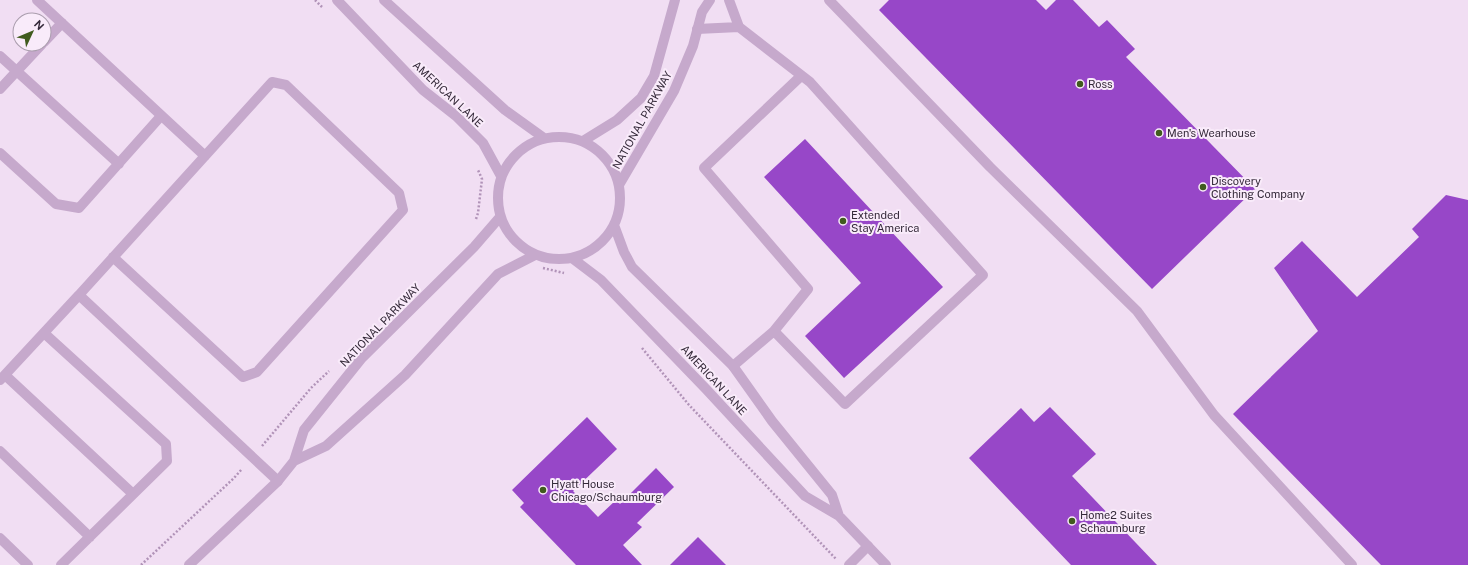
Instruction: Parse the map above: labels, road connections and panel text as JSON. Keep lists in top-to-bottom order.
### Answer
{
  "streets": {
    "street": ["AMERICAN LANE", "NATIONAL PARKWAY"]
  },
  "crossings": [
    ["AMERICAN LANE", "NATIONAL PARKWAY"]
  ],
  "places": [
    "Ross",
    "Men's Wearhouse",
    "Discovery Clothing Company",
    "Extended Stay America",
    "Hyatt House Chicago/Schaumburg",
    "Home2 Suites Schaumburg"
  ],
  "north": "top right"
}
